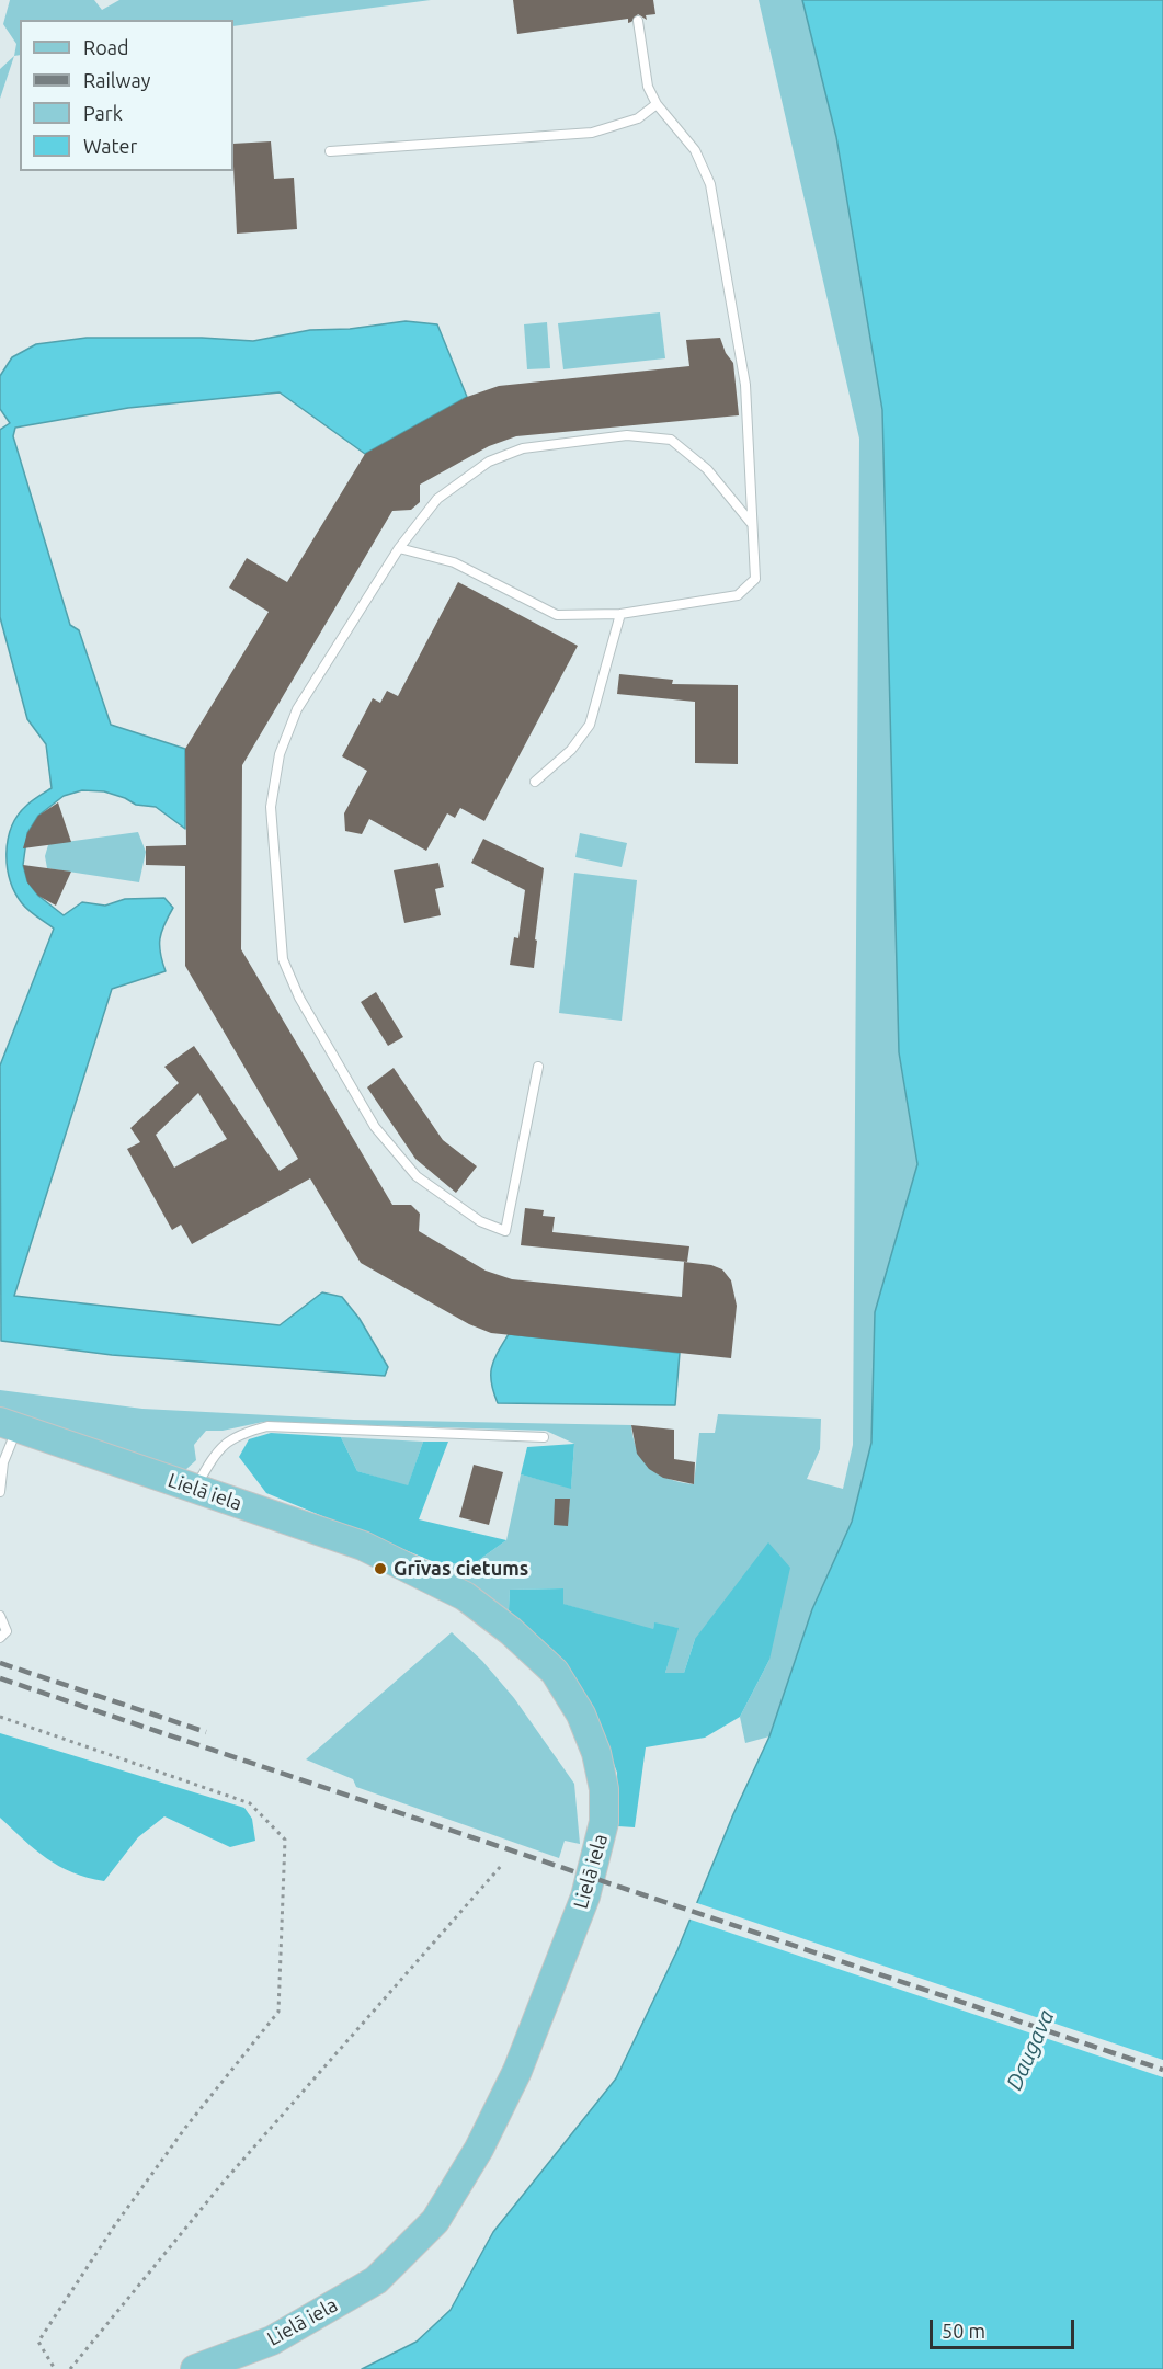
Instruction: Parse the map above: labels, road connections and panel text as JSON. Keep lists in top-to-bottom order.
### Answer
{
  "streets": {
    "main road": ["Lielā iela"]
  },
  "water": ["Daugava"],
  "places": ["Grīvas cietums"],
  "legend": [
    "Road",
    "Railway",
    "Park",
    "Water"
  ],
  "scale_bar": "50 m"
}
